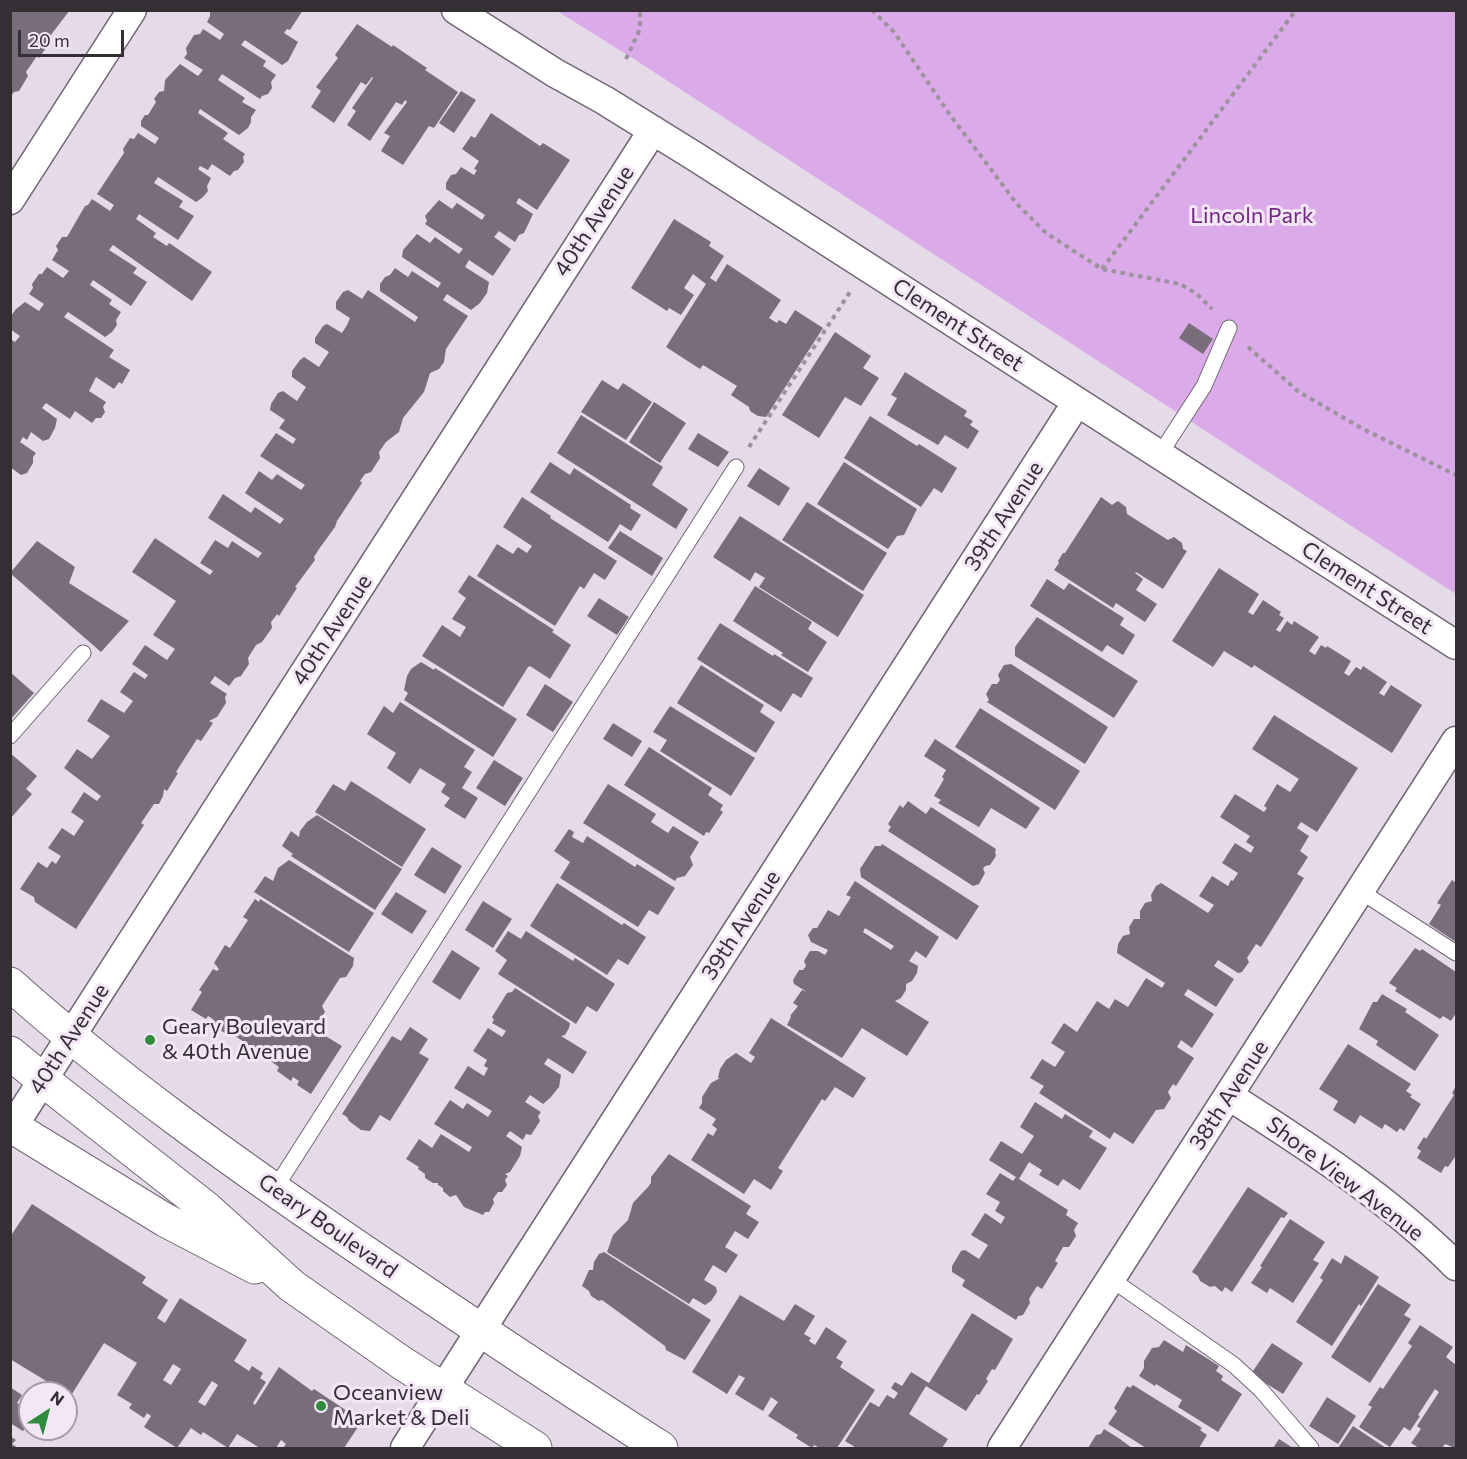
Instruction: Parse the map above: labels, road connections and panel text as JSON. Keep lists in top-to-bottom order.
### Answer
{
  "streets": {
    "main road": ["Geary Boulevard"],
    "street": [
      "40th Avenue",
      "Clement Street",
      "39th Avenue",
      "38th Avenue",
      "Shore View Avenue"
    ]
  },
  "crossings": [
    ["40th Avenue", "Clement Street"],
    ["40th Avenue", "Geary Boulevard"],
    ["Clement Street", "39th Avenue"],
    ["39th Avenue", "Geary Boulevard"],
    ["38th Avenue", "Shore View Avenue"]
  ],
  "parks": ["Lincoln Park"],
  "places": ["Geary Boulevard & 40th Avenue", "Oceanview Market & Deli"],
  "scale_bar": "20 m",
  "north": "top right"
}
